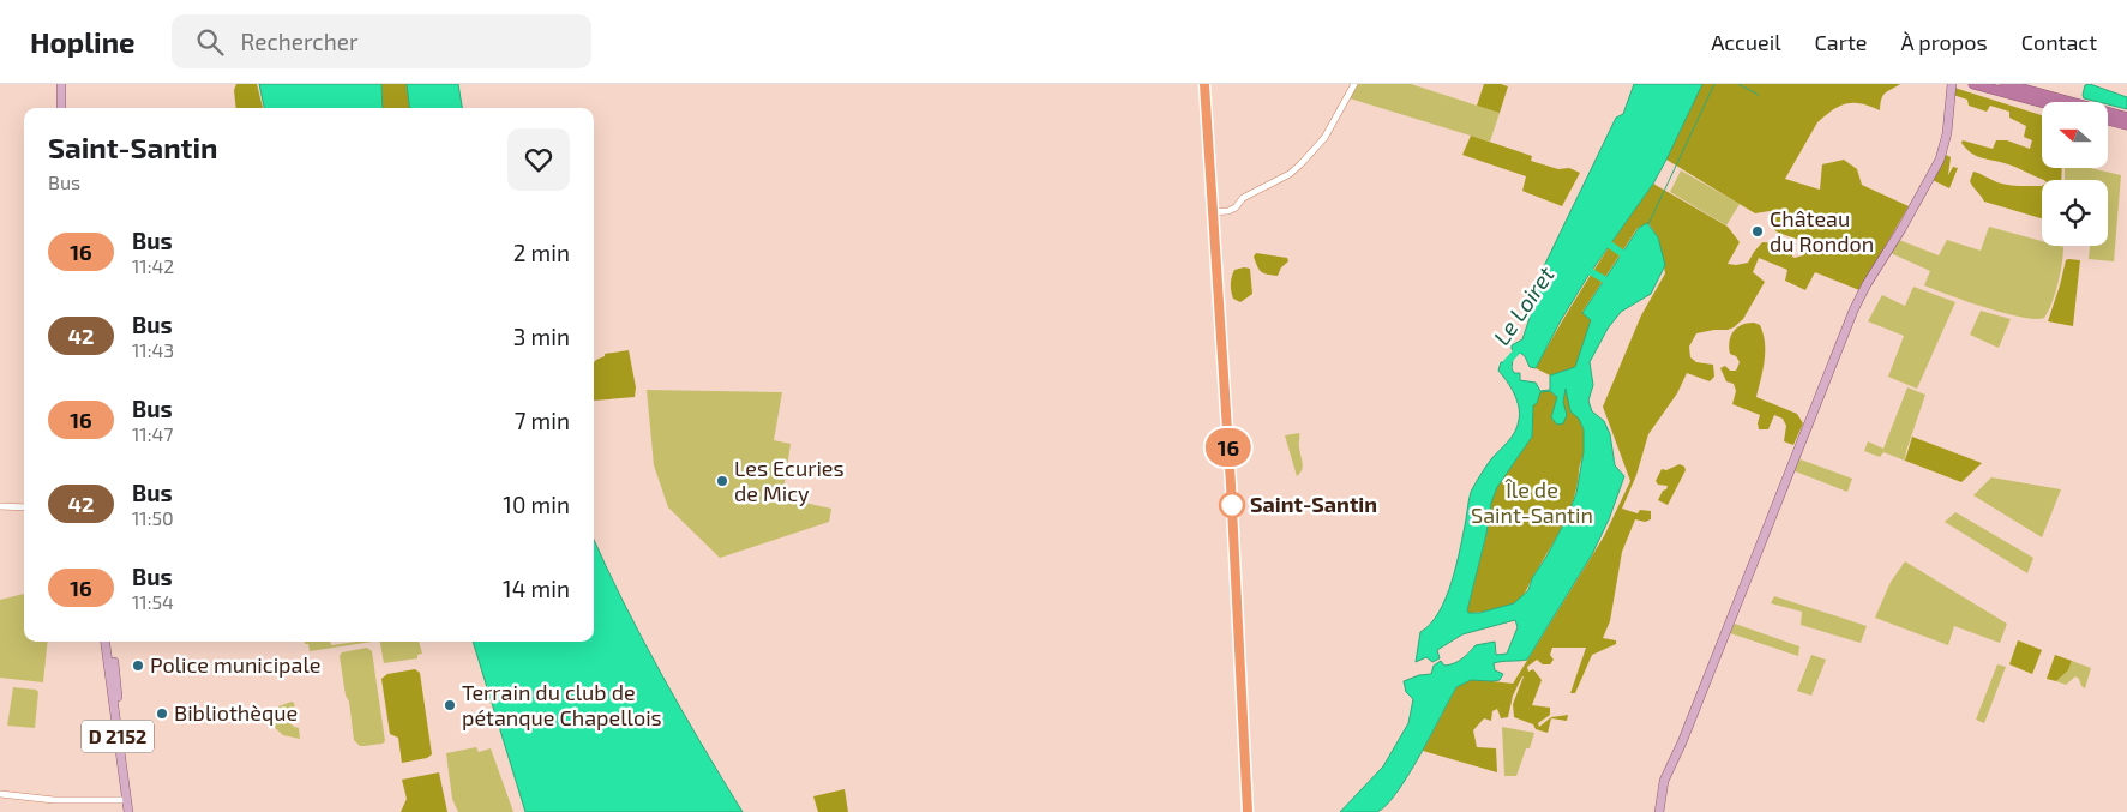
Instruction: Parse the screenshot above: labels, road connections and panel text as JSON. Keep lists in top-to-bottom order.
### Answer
{
  "streets": {
    "main road": ["D 2152"]
  },
  "water": ["Le Loiret"],
  "parks": ["Île de Saint-Santin"],
  "places": [
    "Château du Rondon",
    "Les Ecuries de Micy",
    "Saint-Santin",
    "Police municipale",
    "Terrain du club de pétanque Chapellois",
    "Bibliothèque"
  ],
  "lines": ["bus line 16"],
  "north": "left",
  "page": {
    "header": "Hopline",
    "search": "Rechercher",
    "nav": [
      "Accueil",
      "Carte",
      "À propos",
      "Contact"
    ],
    "on_map": "16",
    "heading": ["Saint-Santin", "Bus"],
    "list": [
      {
        "mark": "16",
        "name": "Bus",
        "note": "11:42",
        "value": "2 min"
      },
      {
        "mark": "42",
        "name": "Bus",
        "note": "11:43",
        "value": "3 min"
      },
      {
        "mark": "16",
        "name": "Bus",
        "note": "11:47",
        "value": "7 min"
      },
      {
        "mark": "42",
        "name": "Bus",
        "note": "11:50",
        "value": "10 min"
      },
      {
        "mark": "16",
        "name": "Bus",
        "note": "11:54",
        "value": "14 min"
      }
    ]
  }
}
